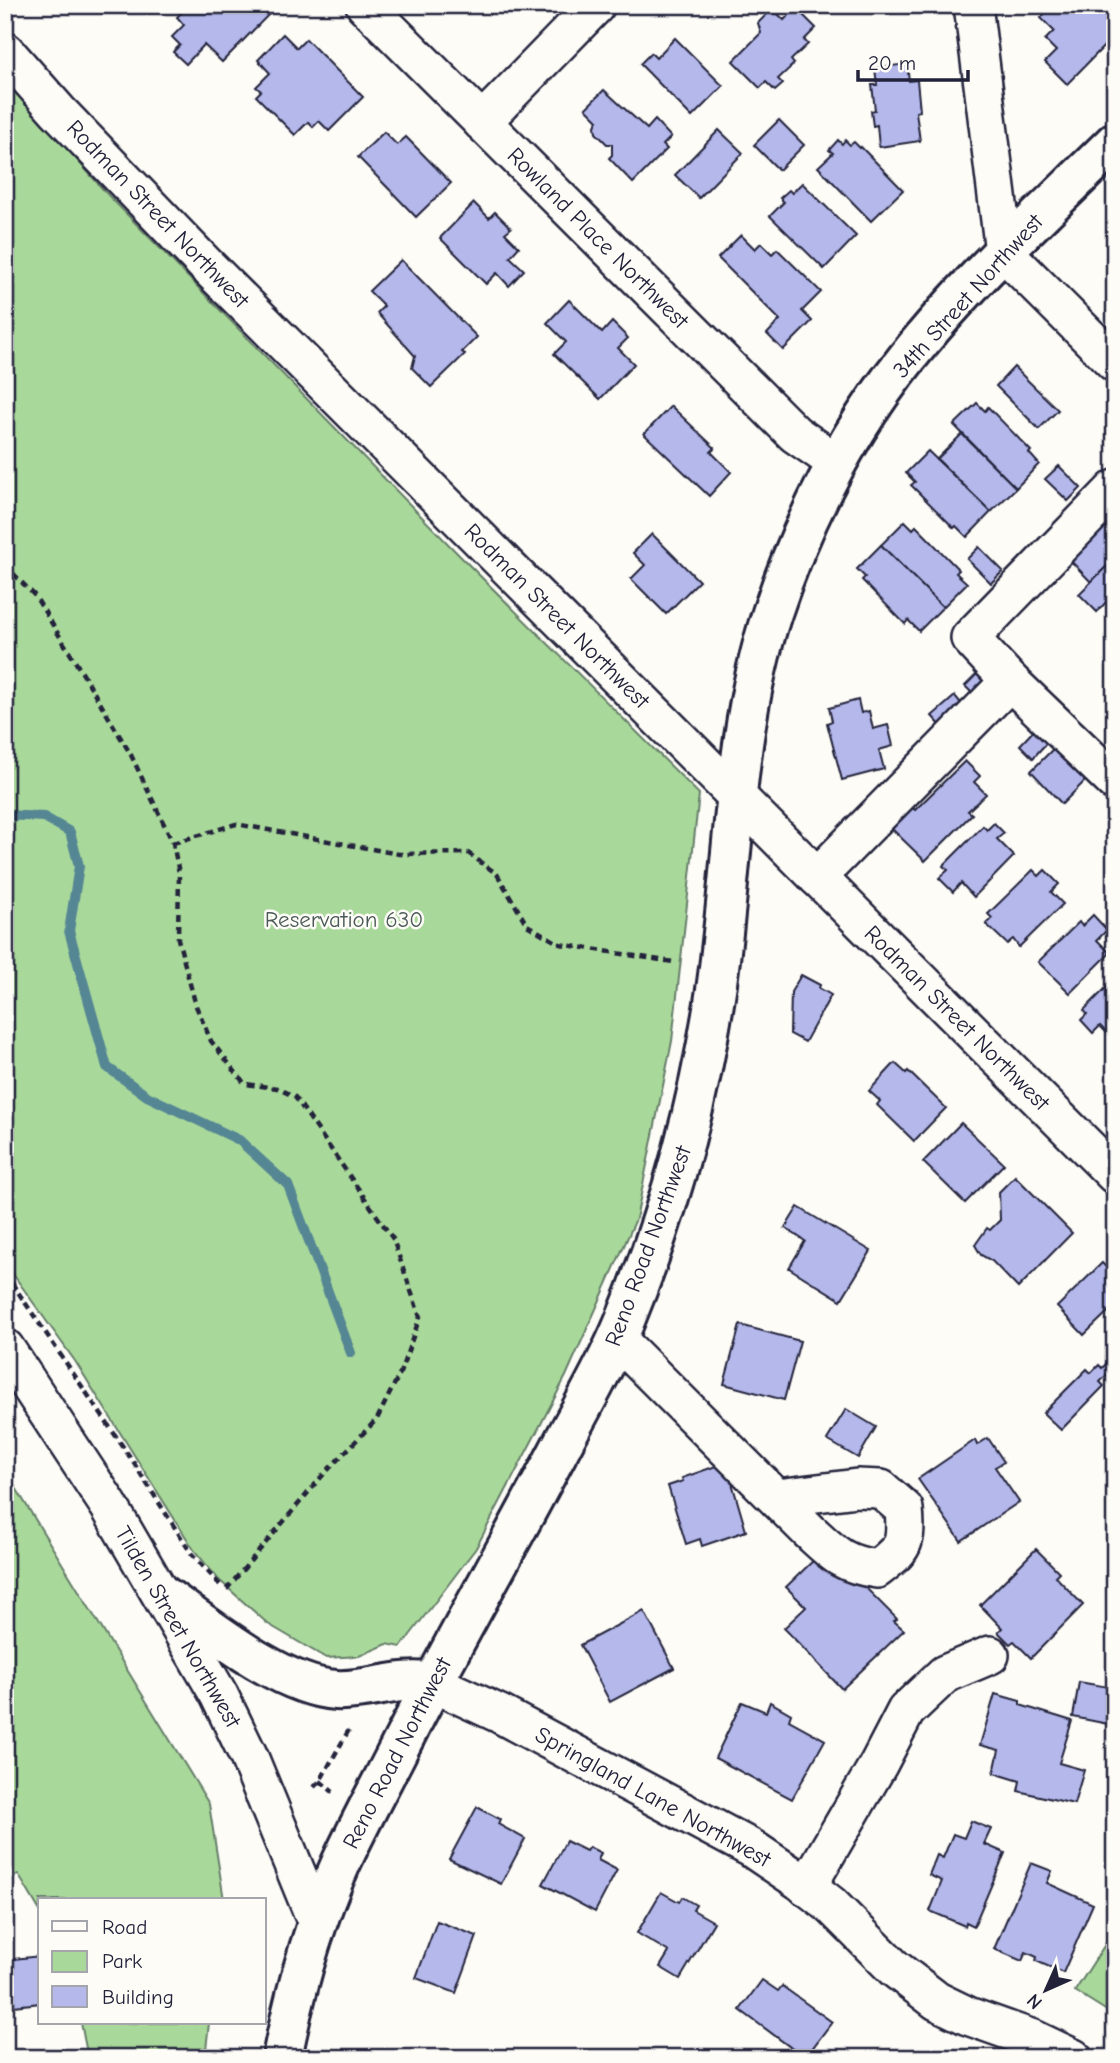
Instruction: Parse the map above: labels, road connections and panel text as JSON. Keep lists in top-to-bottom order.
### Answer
{
  "streets": {
    "main road": ["34th Street Northwest", "Reno Road Northwest"],
    "street": [
      "Rodman Street Northwest",
      "Rowland Place Northwest",
      "Tilden Street Northwest",
      "Springland Lane Northwest"
    ]
  },
  "crossings": [
    ["Rodman Street Northwest", "Reno Road Northwest"],
    ["Rowland Place Northwest", "34th Street Northwest"],
    ["Rowland Place Northwest", "Reno Road Northwest"],
    ["34th Street Northwest", "Reno Road Northwest"],
    ["Reno Road Northwest", "Tilden Street Northwest"],
    ["Reno Road Northwest", "Springland Lane Northwest"]
  ],
  "parks": ["Reservation 630"],
  "legend": ["Road", "Park", "Building"],
  "scale_bar": "20 m",
  "north": "bottom left"
}
